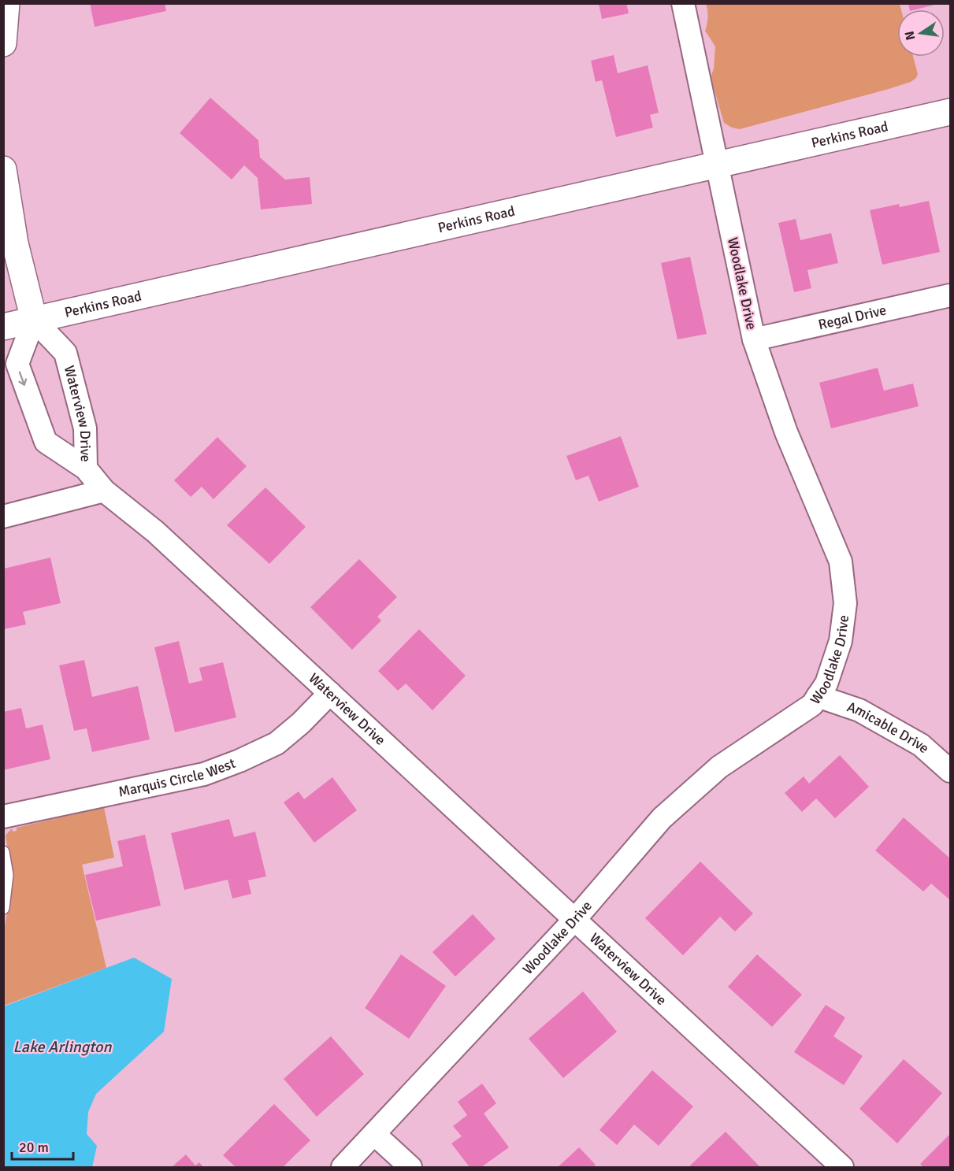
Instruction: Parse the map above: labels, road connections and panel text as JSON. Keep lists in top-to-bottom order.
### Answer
{
  "streets": {
    "main road": ["Perkins Road", "Waterview Drive"],
    "street": [
      "Woodlake Drive",
      "Regal Drive",
      "Amicable Drive",
      "Marquis Circle West"
    ]
  },
  "crossings": [
    ["Perkins Road", "Woodlake Drive"],
    ["Perkins Road", "Waterview Drive"],
    ["Woodlake Drive", "Regal Drive"],
    ["Woodlake Drive", "Waterview Drive"],
    ["Woodlake Drive", "Amicable Drive"],
    ["Waterview Drive", "Marquis Circle West"]
  ],
  "water": ["Lake Arlington"],
  "scale_bar": "20 m",
  "north": "left"
}
